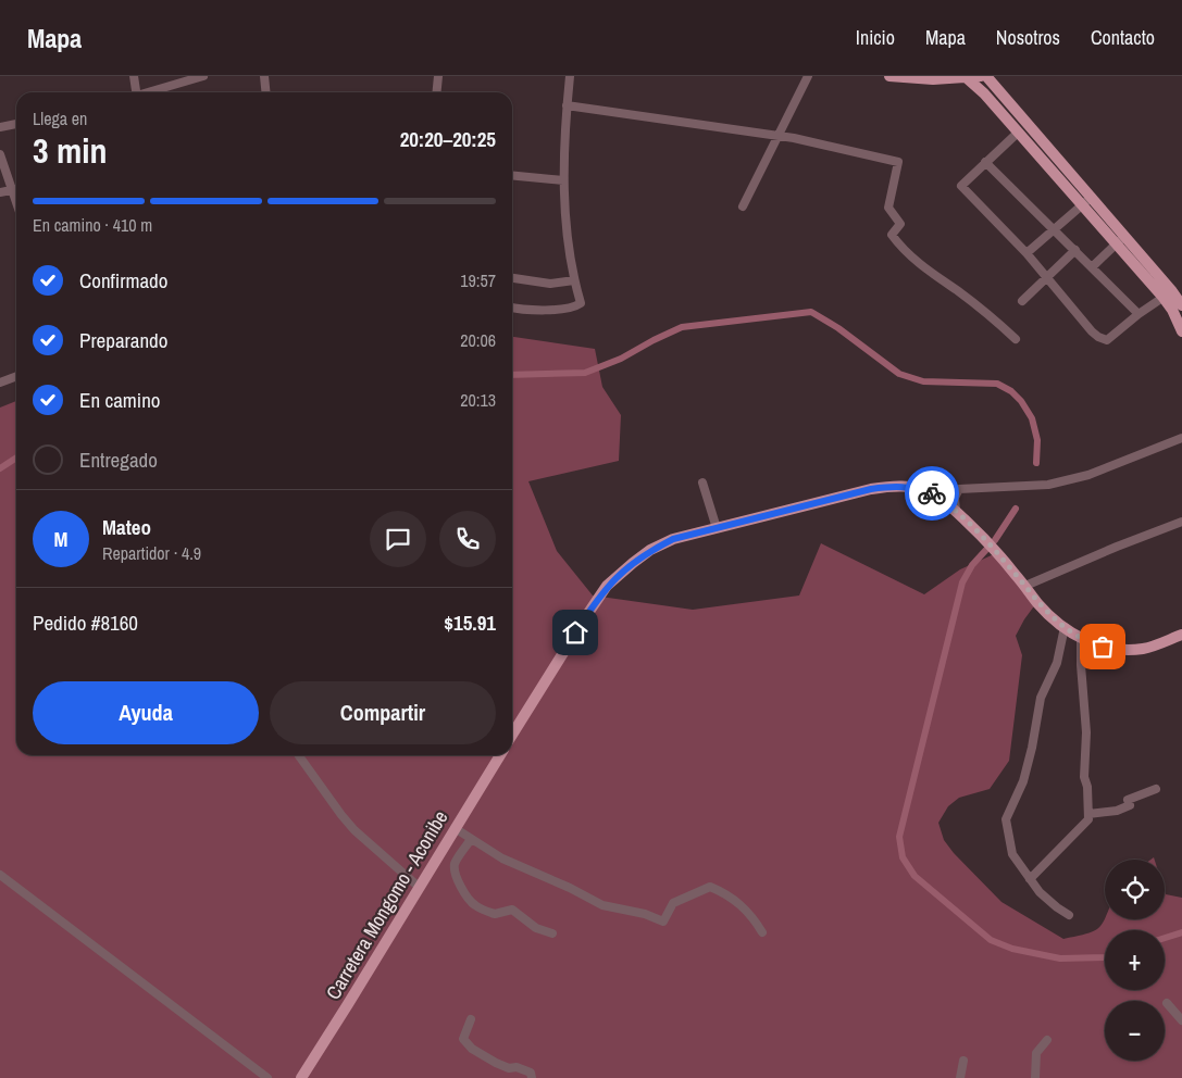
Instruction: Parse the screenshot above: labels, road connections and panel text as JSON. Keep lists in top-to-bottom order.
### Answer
{
  "streets": {
    "main road": ["Carretera Mongomo - Aconibe"]
  },
  "page": {
    "header": "Mapa",
    "nav": [
      "Inicio",
      "Mapa",
      "Nosotros",
      "Contacto"
    ],
    "heading": ["3 min", "Llega en", "20:20–20:25"],
    "panel": [
      "Mateo",
      "Repartidor · 4.9",
      "Pedido #8160",
      "$15.91"
    ],
    "bar": "En camino · 410 m",
    "list": [
      ["Confirmado", "19:57"],
      ["Preparando", "20:06"],
      ["En camino", "20:13"],
      "Entregado"
    ],
    "round": "M",
    "buttons": ["Ayuda", "Compartir"],
    "map_buttons": ["+", "−"]
  }
}
